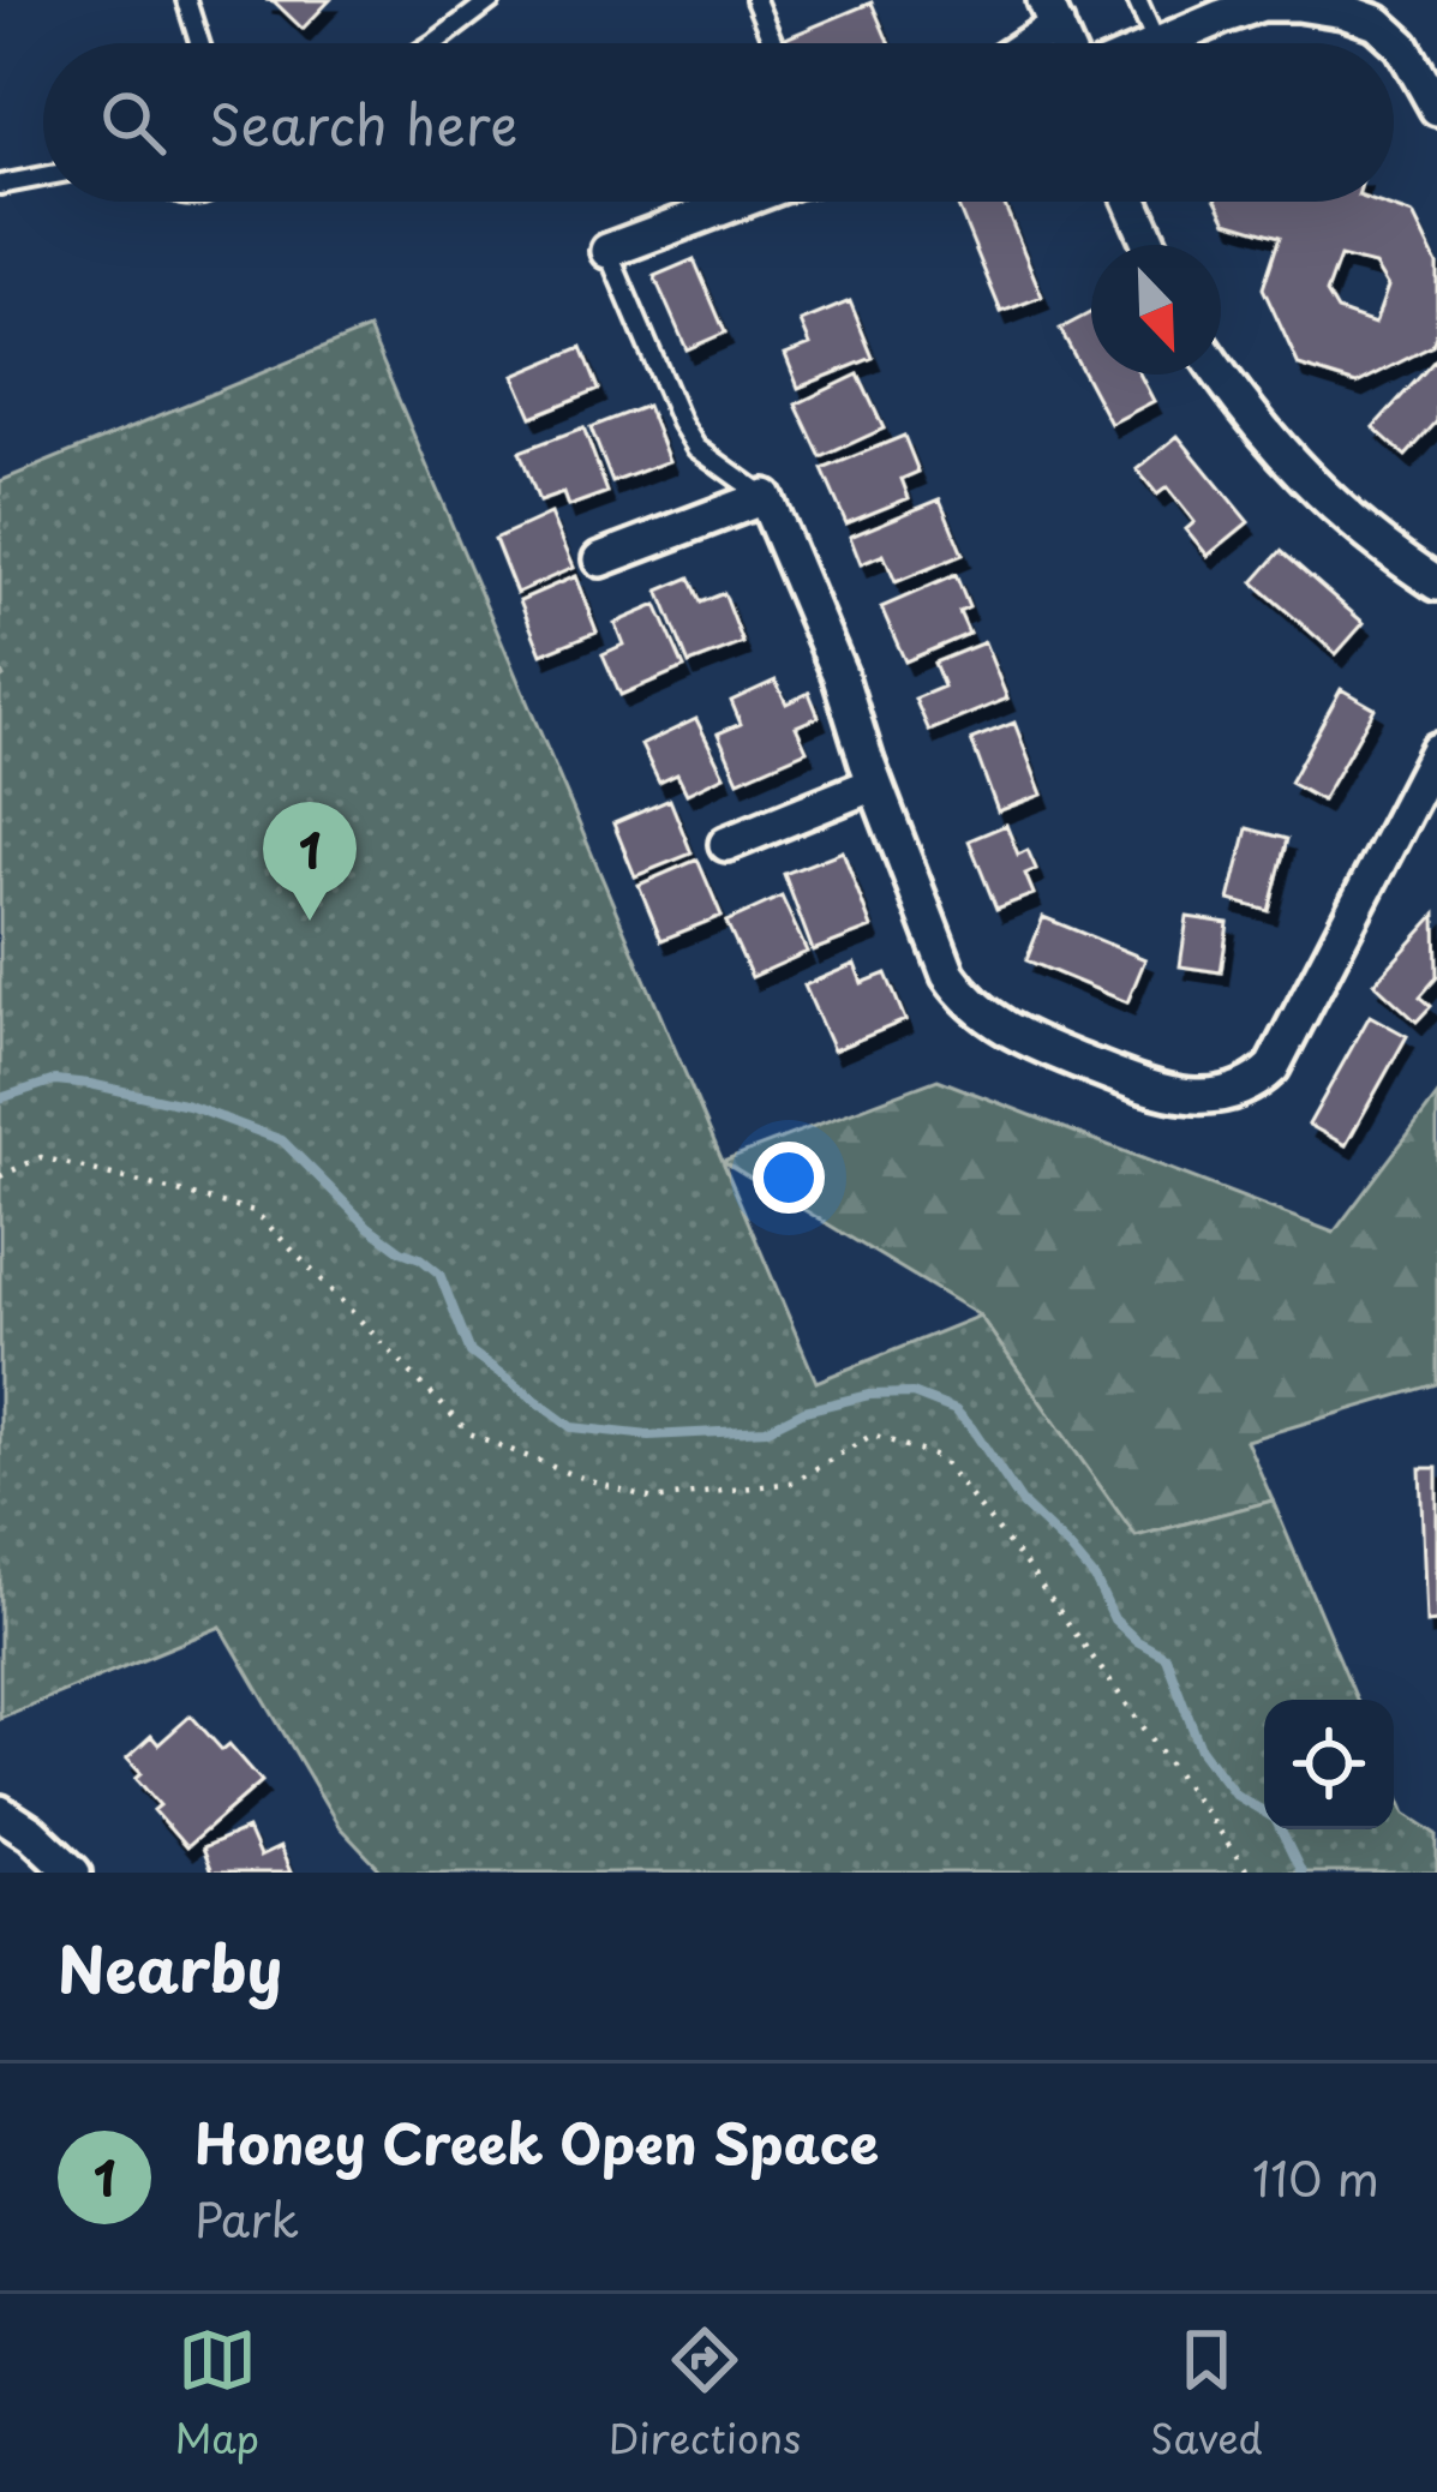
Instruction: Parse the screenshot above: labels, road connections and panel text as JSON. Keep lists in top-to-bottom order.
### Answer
{
  "north": "bottom right",
  "page": {
    "search": "Search here",
    "pins": "1",
    "heading": "Nearby",
    "list": [
      {
        "mark": "1",
        "name": "Honey Creek Open Space",
        "note": "Park",
        "value": "110 m"
      }
    ],
    "nav": ["Map", "Directions", "Saved"]
  }
}
